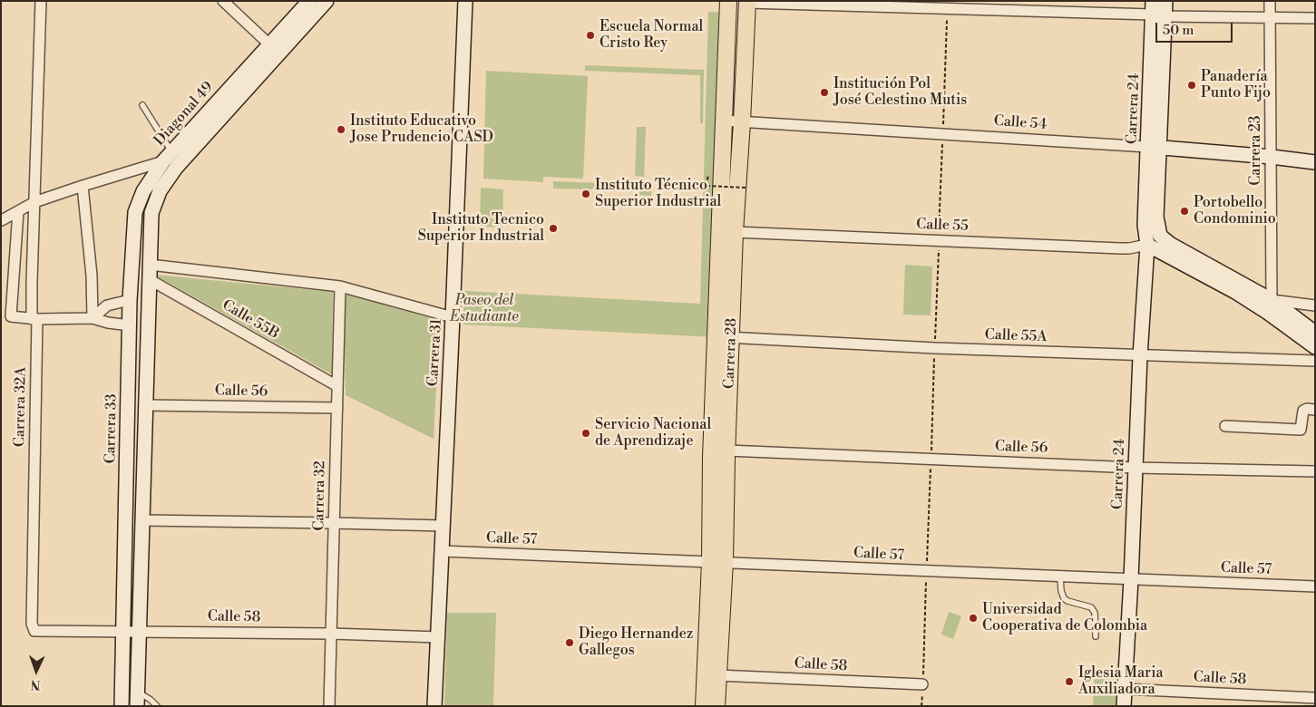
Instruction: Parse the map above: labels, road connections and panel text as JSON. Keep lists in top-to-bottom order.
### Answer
{
  "streets": {
    "main road": ["Carrera 28"],
    "street": [
      "Carrera 24",
      "Diagonal 49",
      "Calle 54",
      "Carrera 23",
      "Calle 55",
      "Calle 55B",
      "Calle 55A",
      "Carrera 31",
      "Calle 56",
      "Carrera 32A",
      "Carrera 33",
      "Carrera 32",
      "Calle 57",
      "Calle 58"
    ]
  },
  "crossings": [
    ["Carrera 24", "Calle 54"],
    ["Carrera 24", "Calle 55"],
    ["Carrera 24", "Calle 55A"],
    ["Carrera 24", "Calle 56"],
    ["Carrera 24", "Calle 57"],
    ["Carrera 24", "Calle 58"],
    ["Diagonal 49", "Carrera 32A"],
    ["Diagonal 49", "Carrera 33"],
    ["Calle 54", "Carrera 23"],
    ["Calle 54", "Carrera 28"],
    ["Calle 55", "Carrera 28"],
    ["Calle 55B", "Carrera 32"],
    ["Calle 55A", "Carrera 28"],
    ["Carrera 31", "Calle 57"],
    ["Carrera 31", "Calle 58"],
    ["Carrera 28", "Calle 56"],
    ["Carrera 28", "Calle 57"],
    ["Carrera 28", "Calle 58"],
    ["Calle 56", "Carrera 32"],
    ["Carrera 32A", "Calle 58"],
    ["Carrera 33", "Calle 58"],
    ["Carrera 32", "Calle 58"]
  ],
  "parks": ["Paseo del Estudiante"],
  "places": [
    "Escuela Normal Cristo Rey",
    "Panadería Punto Fijo",
    "Institución Pol José Celestino Mutis",
    "Instituto Educativo Jose Prudencio CASD",
    "Instituto Técnico Superior Industrial",
    "Portobello Condominio",
    "Instituto Tecnico Superior Industrial",
    "Servicio Nacional de Aprendizaje",
    "Universidad Cooperativa de Colombia",
    "Diego Hernandez Gallegos",
    "Iglesia Maria Auxiliadora"
  ],
  "scale_bar": "50 m",
  "north": "bottom"
}
